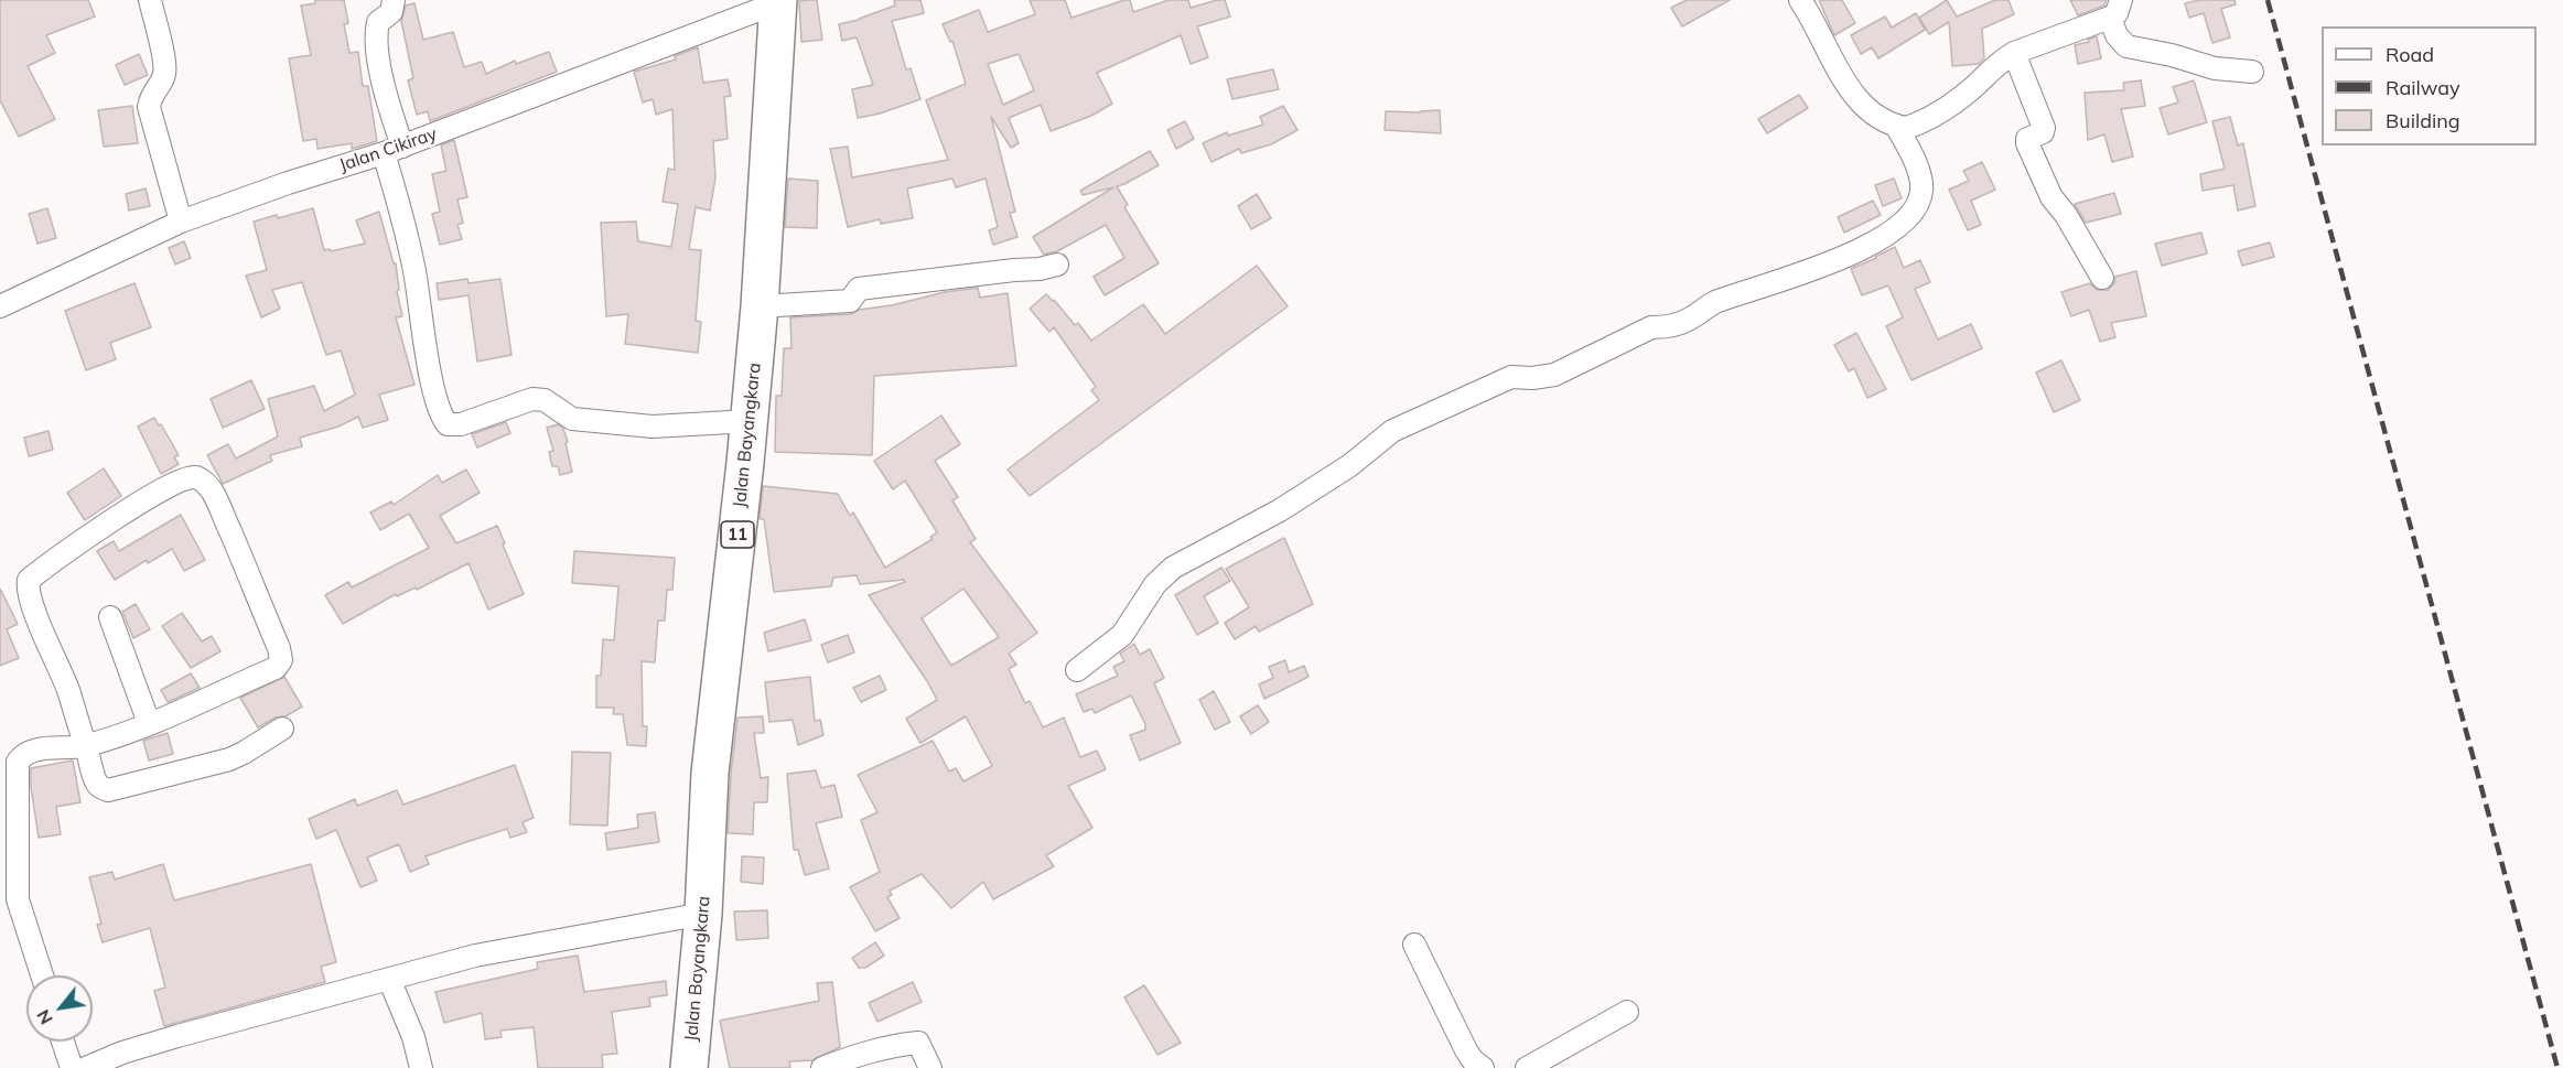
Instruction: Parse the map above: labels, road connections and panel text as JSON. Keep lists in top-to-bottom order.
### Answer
{
  "streets": {
    "highway": ["Jalan Bayangkara", "11"],
    "street": ["Jalan Cikiray"]
  },
  "crossings": [
    ["Jalan Cikiray", "Jalan Bayangkara"]
  ],
  "legend": ["Road", "Railway", "Building"],
  "north": "bottom left"
}
